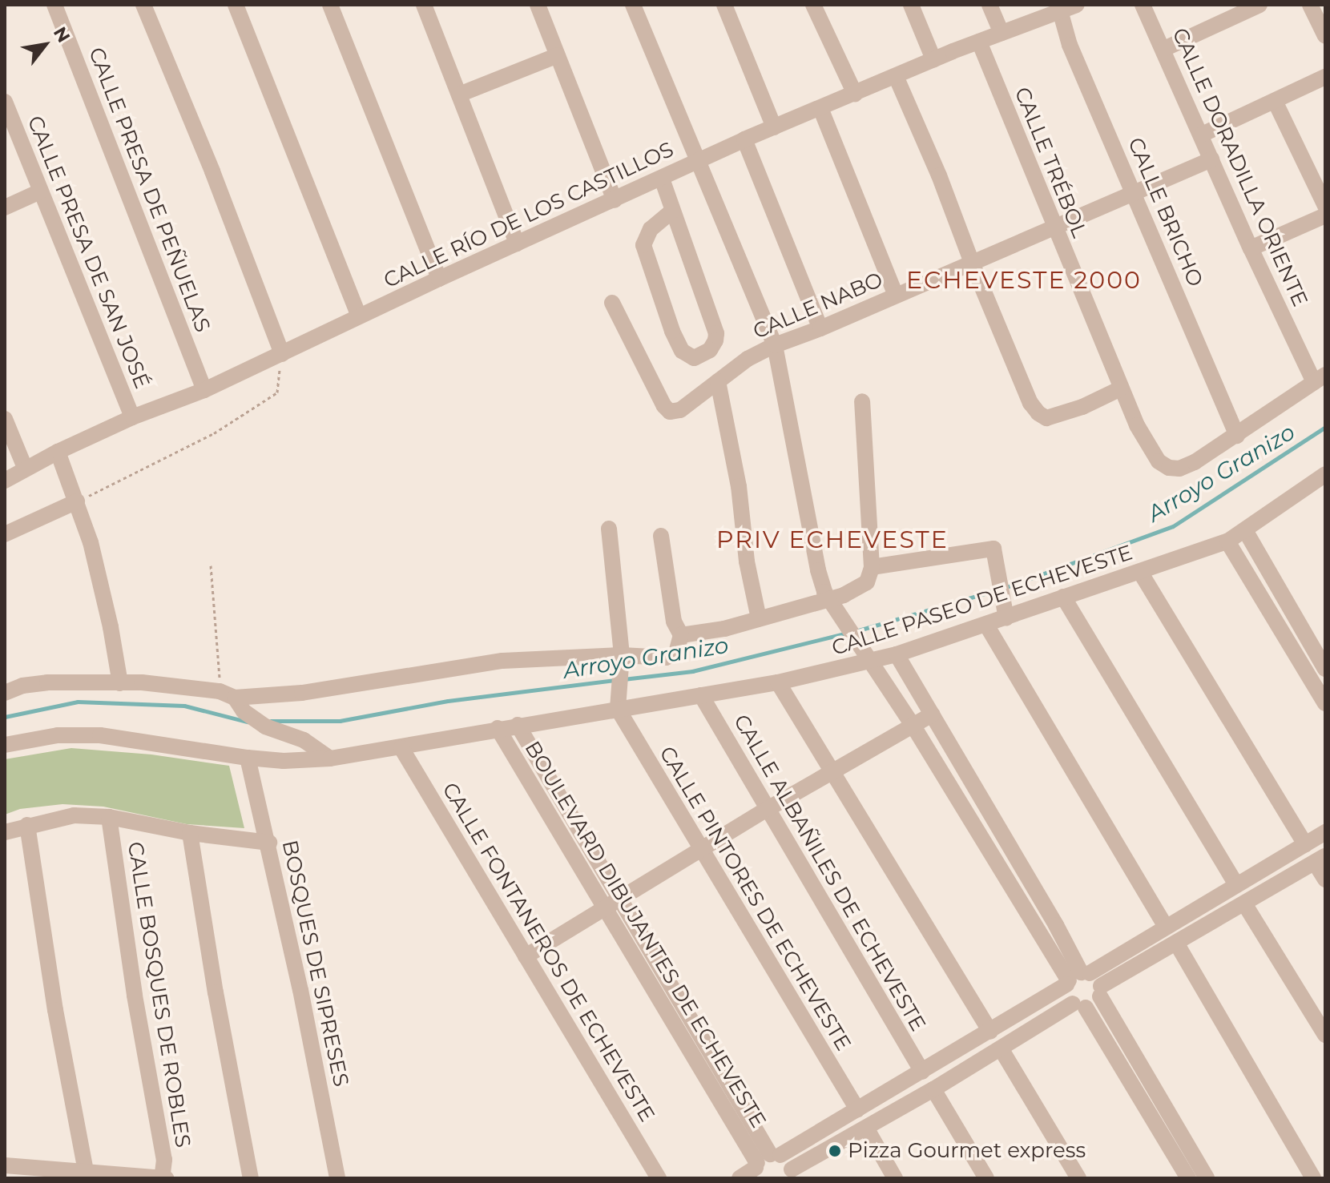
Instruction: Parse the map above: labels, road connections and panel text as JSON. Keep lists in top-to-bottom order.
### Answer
{
  "streets": {
    "street": [
      "CALLE TRÉBOL",
      "CALLE DORADILLA ORIENTE",
      "CALLE PRESA DE PEÑUELAS",
      "CALLE BRICHO",
      "CALLE RÍO DE LOS CASTILLOS",
      "CALLE PRESA DE SAN JOSÉ",
      "CALLE NABO",
      "CALLE PASEO DE ECHEVESTE",
      "CALLE ALBAÑILES DE ECHEVESTE",
      "CALLE PINTORES DE ECHEVESTE",
      "BOULEVARD DIBUJANTES DE ECHEVESTE",
      "CALLE FONTANEROS DE ECHEVESTE",
      "BOSQUES DE SIPRESES",
      "CALLE BOSQUES DE ROBLES"
    ]
  },
  "crossings": [
    ["CALLE TRÉBOL", "CALLE BRICHO"],
    ["CALLE TRÉBOL", "CALLE RÍO DE LOS CASTILLOS"],
    ["CALLE TRÉBOL", "CALLE NABO"],
    ["CALLE DORADILLA ORIENTE", "CALLE NABO"],
    ["CALLE PRESA DE PEÑUELAS", "CALLE RÍO DE LOS CASTILLOS"],
    ["CALLE BRICHO", "CALLE RÍO DE LOS CASTILLOS"],
    ["CALLE BRICHO", "CALLE NABO"],
    ["CALLE RÍO DE LOS CASTILLOS", "CALLE PRESA DE SAN JOSÉ"],
    ["CALLE PASEO DE ECHEVESTE", "CALLE ALBAÑILES DE ECHEVESTE"],
    ["CALLE PASEO DE ECHEVESTE", "CALLE PINTORES DE ECHEVESTE"],
    ["CALLE PASEO DE ECHEVESTE", "BOULEVARD DIBUJANTES DE ECHEVESTE"],
    ["CALLE PASEO DE ECHEVESTE", "CALLE FONTANEROS DE ECHEVESTE"],
    ["CALLE PASEO DE ECHEVESTE", "BOSQUES DE SIPRESES"]
  ],
  "districts": ["ECHEVESTE 2000", "PRIV ECHEVESTE"],
  "water": ["Arroyo Granizo"],
  "places": ["Pizza Gourmet express"],
  "north": "top right"
}
